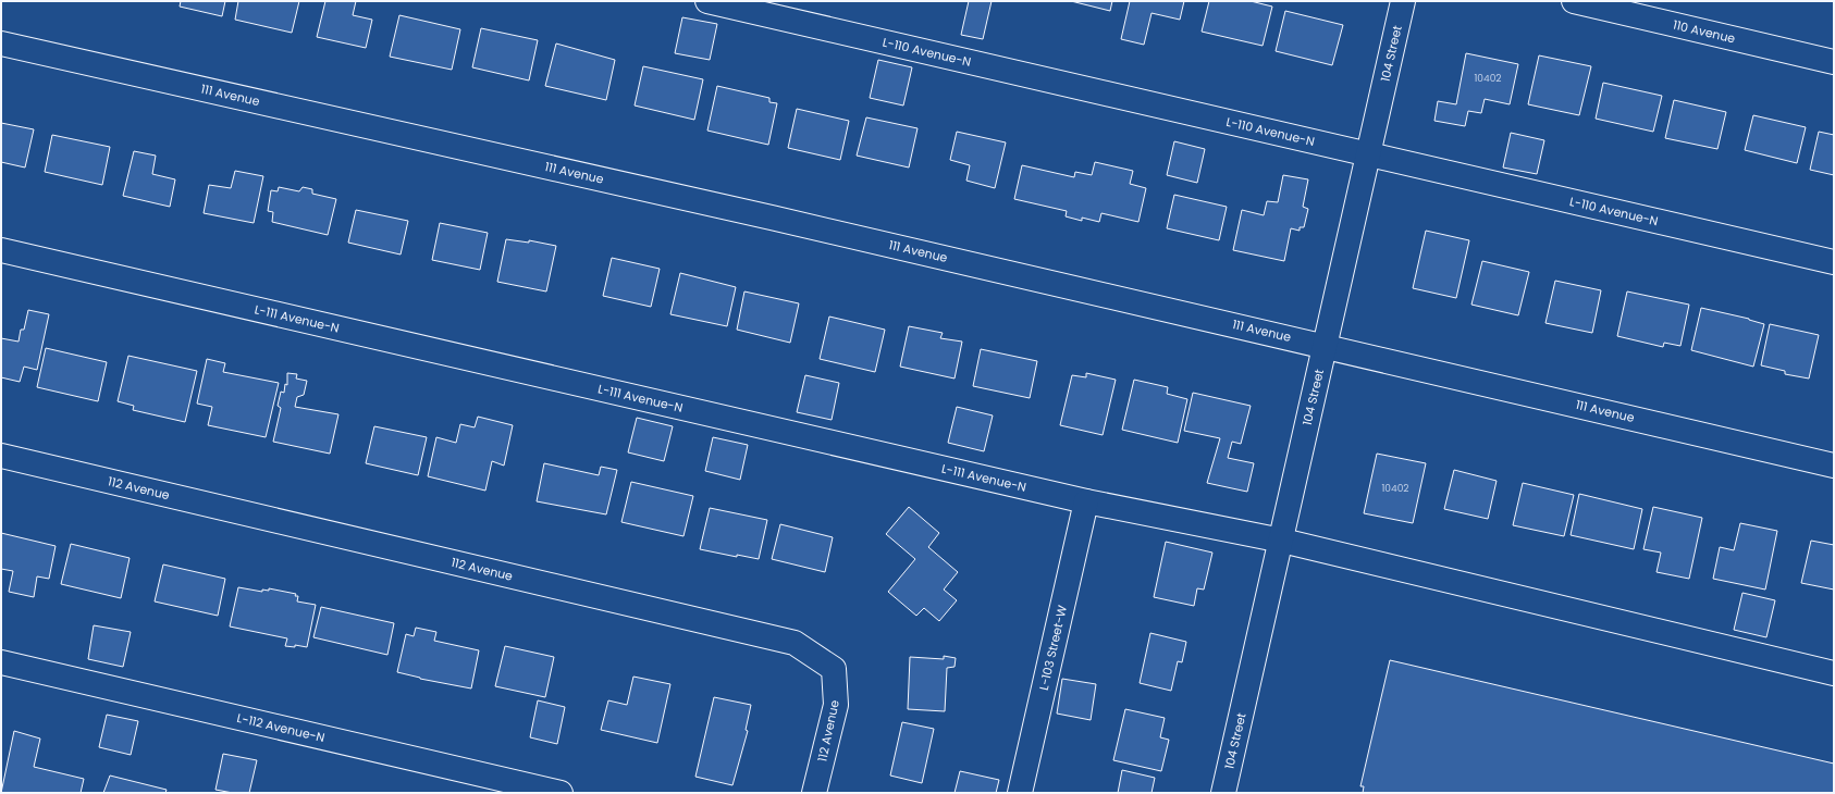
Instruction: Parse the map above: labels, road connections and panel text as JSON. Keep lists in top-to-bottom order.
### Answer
{
  "streets": {
    "street": [
      "110 Avenue",
      "L-110 Avenue-N",
      "104 Street",
      "111 Avenue",
      "L-111 Avenue-N",
      "112 Avenue",
      "L-103 Street-W",
      "L-112 Avenue-N"
    ]
  },
  "crossings": [
    ["L-110 Avenue-N", "104 Street"],
    ["104 Street", "111 Avenue"],
    ["104 Street", "L-111 Avenue-N"],
    ["L-111 Avenue-N", "L-103 Street-W"]
  ],
  "house_numbers": ["10402", "10402"]
}
